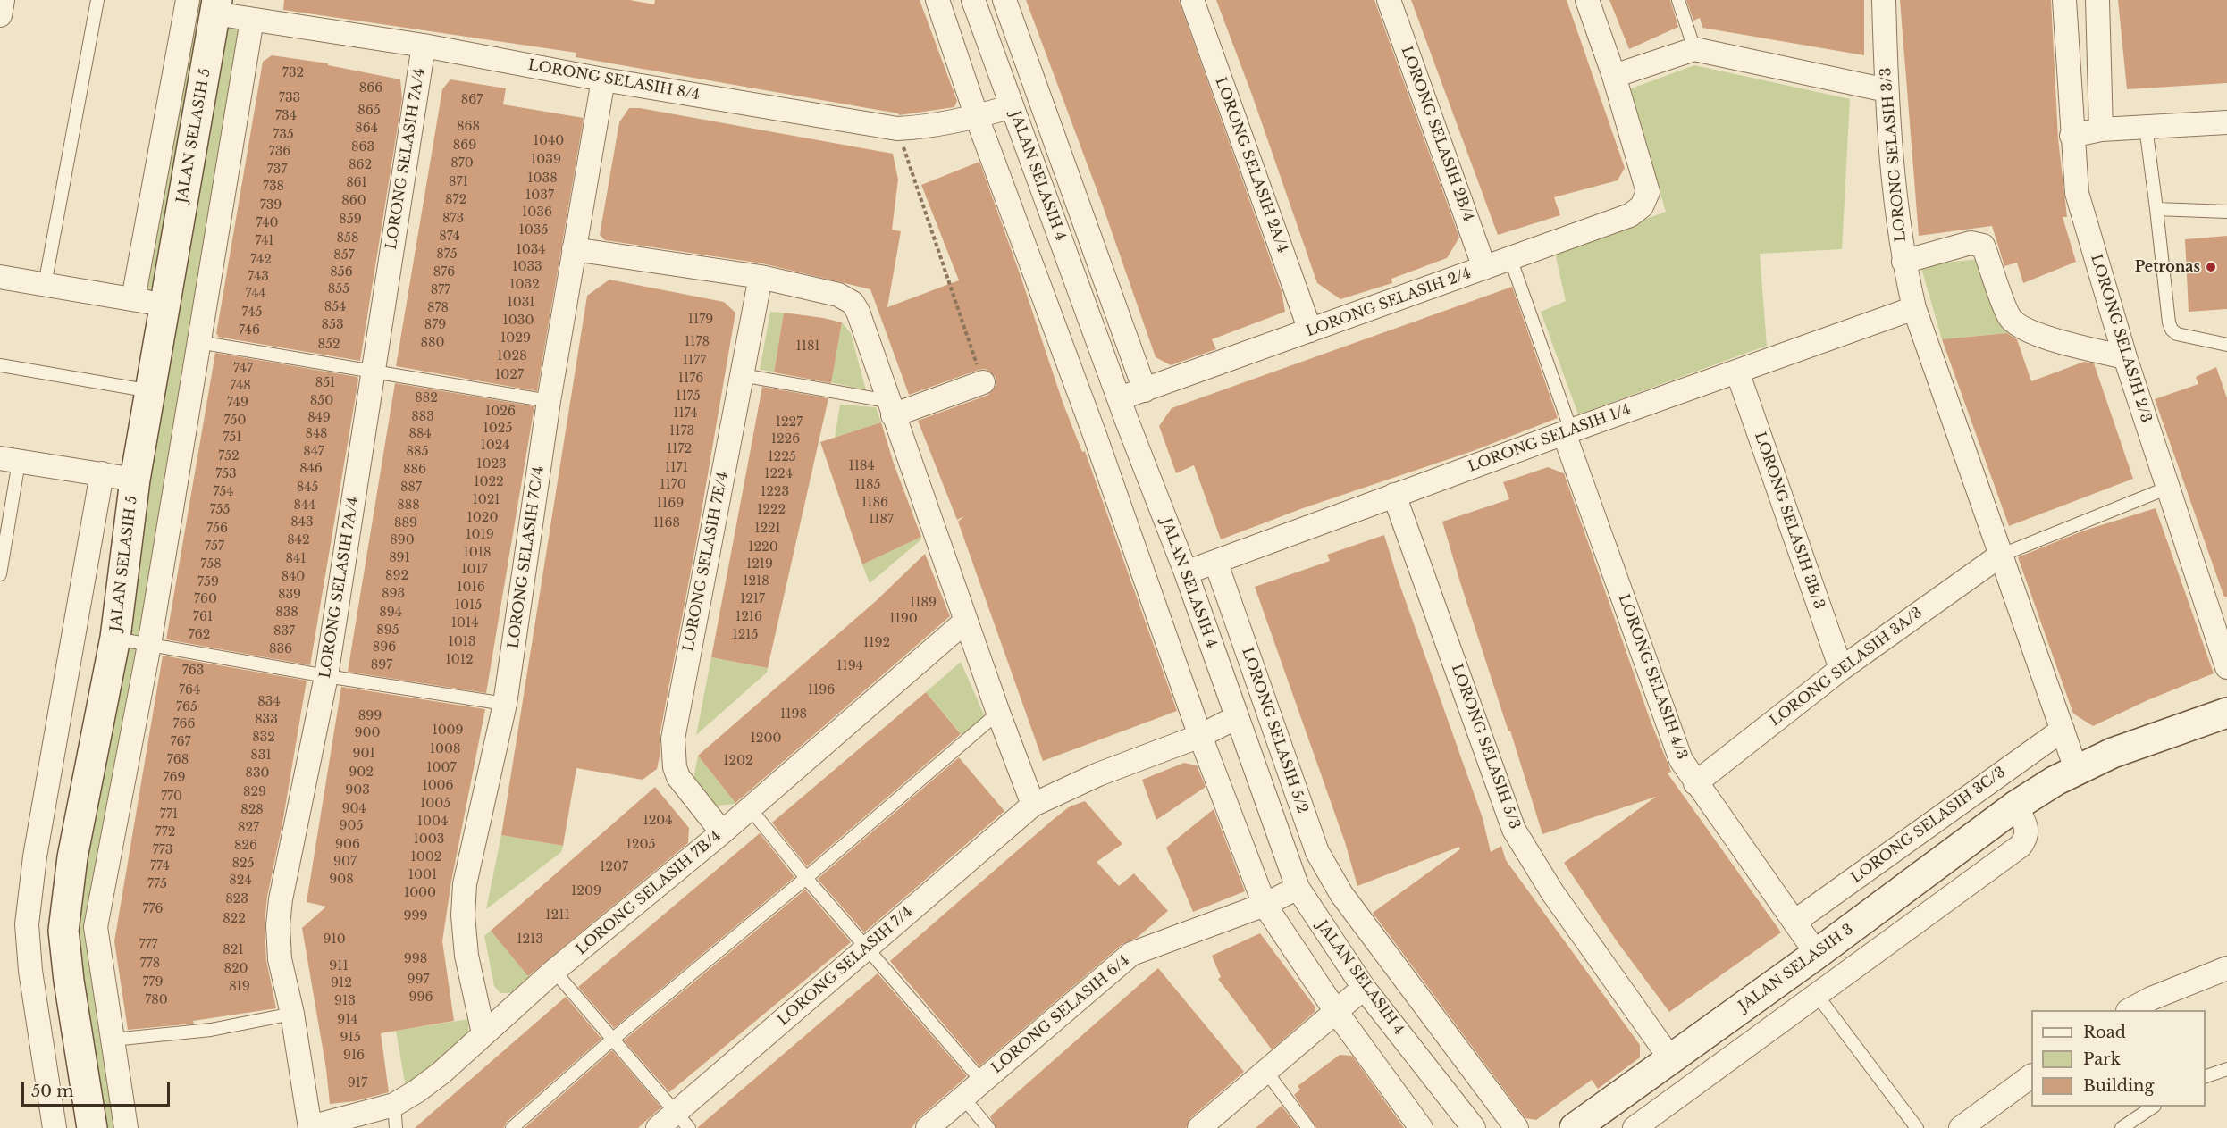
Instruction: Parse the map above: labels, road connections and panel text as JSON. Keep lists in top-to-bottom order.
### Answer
{
  "streets": {
    "street": [
      "LORONG SELASIH 8/4",
      "LORONG SELASIH 2B/4",
      "JALAN SELASIH 5",
      "LORONG SELASIH 3/3",
      "LORONG SELASIH 7A/4",
      "LORONG SELASIH 2A/4",
      "JALAN SELASIH 4",
      "LORONG SELASIH 2/4",
      "LORONG SELASIH 2/3",
      "LORONG SELASIH 1/4",
      "LORONG SELASIH 3B/3",
      "LORONG SELASIH 7C/4",
      "LORONG SELASIH 7E/4",
      "LORONG SELASIH 3A/3",
      "LORONG SELASIH 4/3",
      "LORONG SELASIH 5/2",
      "LORONG SELASIH 5/3",
      "LORONG SELASIH 3C/3",
      "LORONG SELASIH 7B/4",
      "LORONG SELASIH 7/4",
      "JALAN SELASIH 3",
      "LORONG SELASIH 6/4"
    ]
  },
  "crossings": [
    ["LORONG SELASIH 8/4", "JALAN SELASIH 5"],
    ["LORONG SELASIH 8/4", "LORONG SELASIH 7A/4"],
    ["LORONG SELASIH 8/4", "JALAN SELASIH 4"],
    ["LORONG SELASIH 8/4", "LORONG SELASIH 7C/4"],
    ["LORONG SELASIH 2B/4", "LORONG SELASIH 2/4"],
    ["LORONG SELASIH 3/3", "LORONG SELASIH 1/4"],
    ["LORONG SELASIH 7A/4", "LORONG SELASIH 7B/4"],
    ["LORONG SELASIH 2A/4", "LORONG SELASIH 2/4"],
    ["JALAN SELASIH 4", "LORONG SELASIH 2/4"],
    ["JALAN SELASIH 4", "LORONG SELASIH 1/4"],
    ["JALAN SELASIH 4", "LORONG SELASIH 7/4"],
    ["JALAN SELASIH 4", "LORONG SELASIH 6/4"],
    ["LORONG SELASIH 1/4", "LORONG SELASIH 3B/3"],
    ["LORONG SELASIH 1/4", "LORONG SELASIH 4/3"],
    ["LORONG SELASIH 1/4", "LORONG SELASIH 5/2"],
    ["LORONG SELASIH 1/4", "LORONG SELASIH 5/3"],
    ["LORONG SELASIH 3B/3", "LORONG SELASIH 3A/3"],
    ["LORONG SELASIH 7C/4", "LORONG SELASIH 7B/4"],
    ["LORONG SELASIH 7E/4", "LORONG SELASIH 7B/4"],
    ["LORONG SELASIH 3A/3", "LORONG SELASIH 4/3"],
    ["LORONG SELASIH 4/3", "LORONG SELASIH 3C/3"],
    ["LORONG SELASIH 4/3", "JALAN SELASIH 3"],
    ["LORONG SELASIH 5/3", "JALAN SELASIH 3"]
  ],
  "places": ["Petronas"],
  "house_numbers": [
    "732",
    "866",
    "733",
    "867",
    "865",
    "734",
    "868",
    "864",
    "735",
    "1040",
    "869",
    "863",
    "736",
    "1039",
    "870",
    "862",
    "737",
    "1038",
    "871",
    "861",
    "738",
    "1037",
    "872",
    "860",
    "739",
    "1036",
    "873",
    "859",
    "740",
    "1035",
    "874",
    "858",
    "741",
    "1034",
    "875",
    "857",
    "742",
    "1033",
    "856",
    "876",
    "743",
    "1032",
    "855",
    "877",
    "744",
    "1031",
    "854",
    "878",
    "745",
    "1179",
    "1030",
    "853",
    "879",
    "746",
    "1029",
    "1178",
    "880",
    "852",
    "1181",
    "1028",
    "1177",
    "747",
    "1027",
    "1176",
    "851",
    "748",
    "1175",
    "882",
    "850",
    "749",
    "1026",
    "1174",
    "883",
    "849",
    "750",
    "1227",
    "1025",
    "1173",
    "848",
    "884",
    "751",
    "1226",
    "1024",
    "1172",
    "847",
    "885",
    "752",
    "1225",
    "1023",
    "1184",
    "1171",
    "846",
    "886",
    "753",
    "1224",
    "1022",
    "1170",
    "1185",
    "845",
    "887",
    "754",
    "1223",
    "1021",
    "1186",
    "1169",
    "844",
    "888",
    "755",
    "1222",
    "1020",
    "1187",
    "843",
    "889",
    "1168",
    "756",
    "1221",
    "1019",
    "842",
    "890",
    "757",
    "1220",
    "1018",
    "891",
    "841",
    "758",
    "1219",
    "1017",
    "892",
    "840",
    "1218",
    "759",
    "1016",
    "893",
    "839",
    "760",
    "1217",
    "1189",
    "1015",
    "838",
    "894",
    "761",
    "1216",
    "1190",
    "1014",
    "895",
    "837",
    "762",
    "1215",
    "1013",
    "1192",
    "896",
    "836",
    "1012",
    "897",
    "1194",
    "763",
    "764",
    "1196",
    "834",
    "765",
    "1198",
    "899",
    "833",
    "766",
    "1009",
    "900",
    "832",
    "1200",
    "767",
    "1008",
    "901",
    "831",
    "768",
    "1202",
    "1007",
    "902",
    "830",
    "769",
    "1006",
    "903",
    "829",
    "770",
    "1005",
    "904",
    "828",
    "771",
    "1204",
    "1004",
    "905",
    "827",
    "772",
    "1003",
    "906",
    "1205",
    "826",
    "773",
    "1002",
    "907",
    "825",
    "774",
    "1207",
    "1001",
    "908",
    "824",
    "775",
    "1209",
    "1000",
    "823",
    "776",
    "1211",
    "999",
    "822",
    "910",
    "1213",
    "777",
    "821",
    "998",
    "778",
    "911",
    "820",
    "997",
    "779",
    "912",
    "819",
    "996",
    "780",
    "913",
    "914",
    "915",
    "916",
    "917"
  ],
  "legend": ["Road", "Park", "Building"],
  "scale_bar": "50 m"
}
